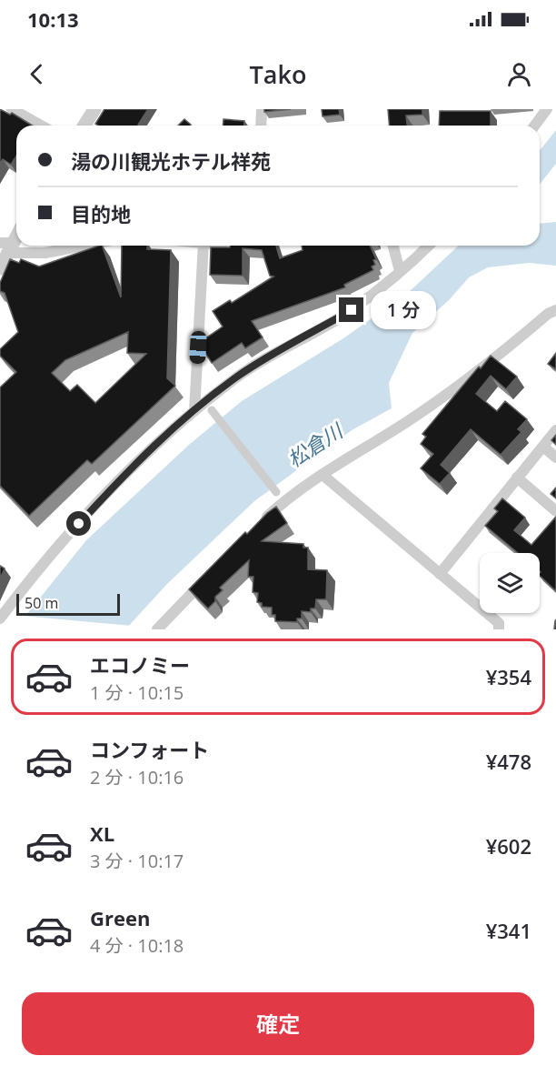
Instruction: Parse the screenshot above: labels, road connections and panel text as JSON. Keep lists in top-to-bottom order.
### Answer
{
  "water": ["松倉川"],
  "scale_bar": "50 m",
  "page": {
    "status": "10:13",
    "header": "Tako",
    "banner": ["湯の川観光ホテル祥苑", "目的地"],
    "bubble": "1 分",
    "scale": "50 m",
    "list": [
      {
        "name": "エコノミー",
        "note": "1 分 · 10:15",
        "value": "¥354"
      },
      {
        "name": "コンフォート",
        "note": "2 分 · 10:16",
        "value": "¥478"
      },
      {
        "name": "XL",
        "note": "3 分 · 10:17",
        "value": "¥602"
      },
      {
        "name": "Green",
        "note": "4 分 · 10:18",
        "value": "¥341"
      }
    ],
    "buttons": "確定"
  }
}
